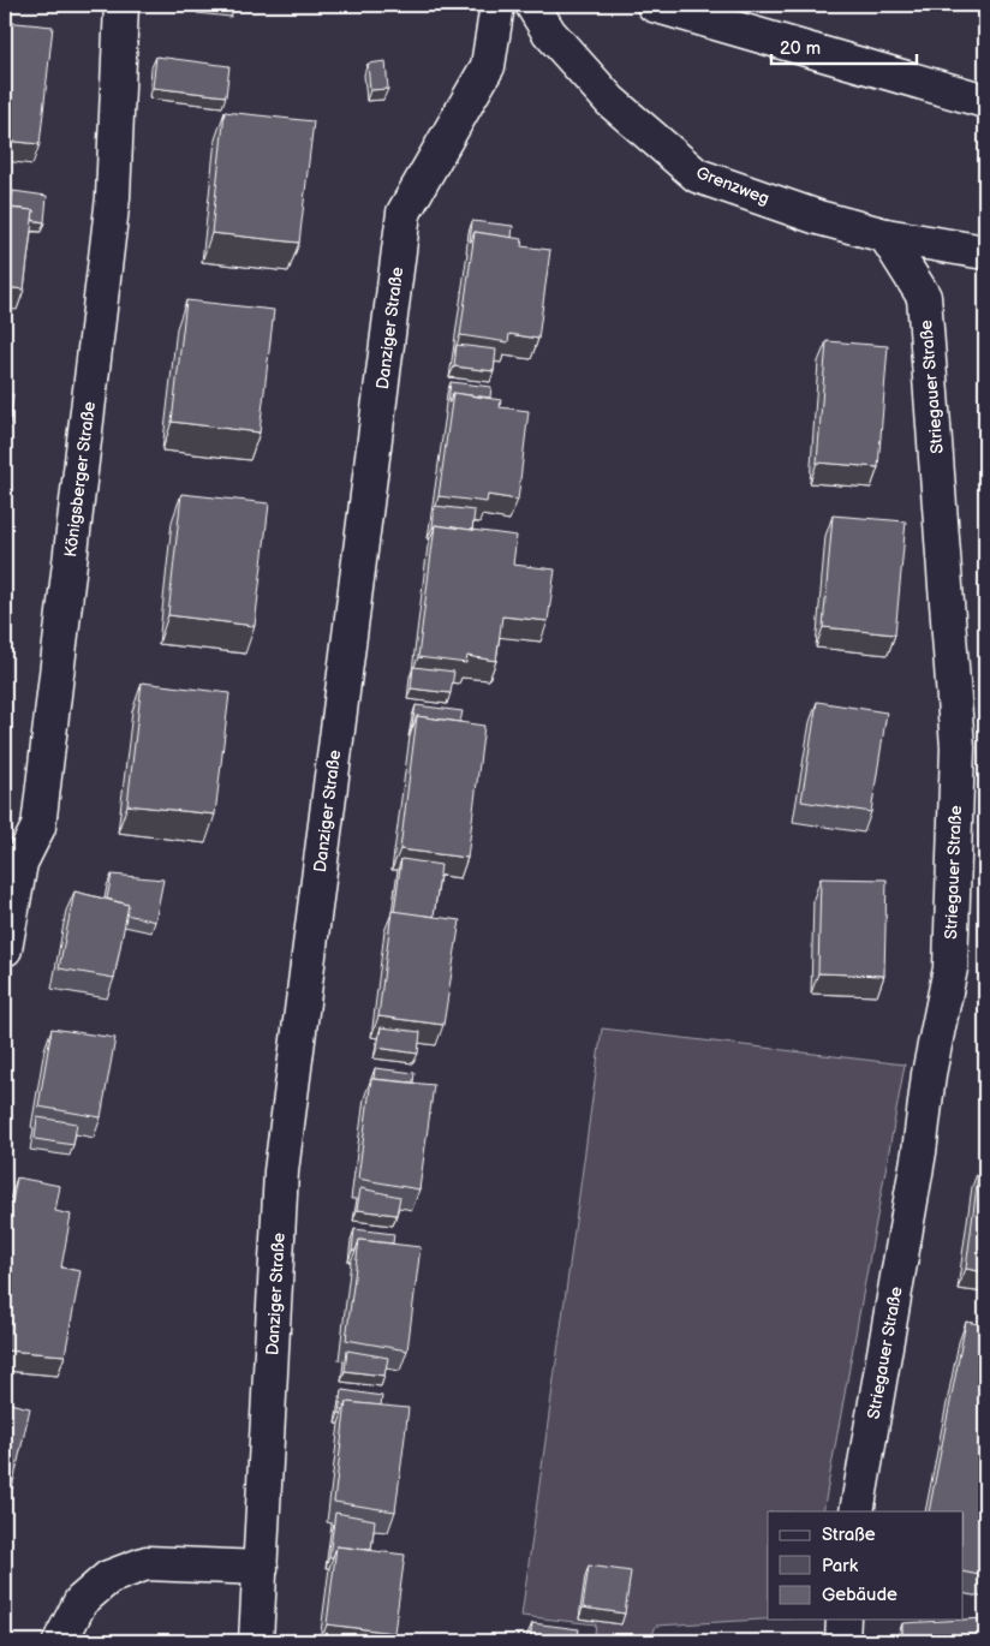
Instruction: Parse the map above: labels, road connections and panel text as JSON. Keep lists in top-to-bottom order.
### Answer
{
  "streets": {
    "street": [
      "Grenzweg",
      "Danziger Straße",
      "Striegauer Straße",
      "Königsberger Straße"
    ]
  },
  "crossings": [
    ["Grenzweg", "Striegauer Straße"]
  ],
  "legend": ["Straße", "Park", "Gebäude"],
  "scale_bar": "20 m"
}
